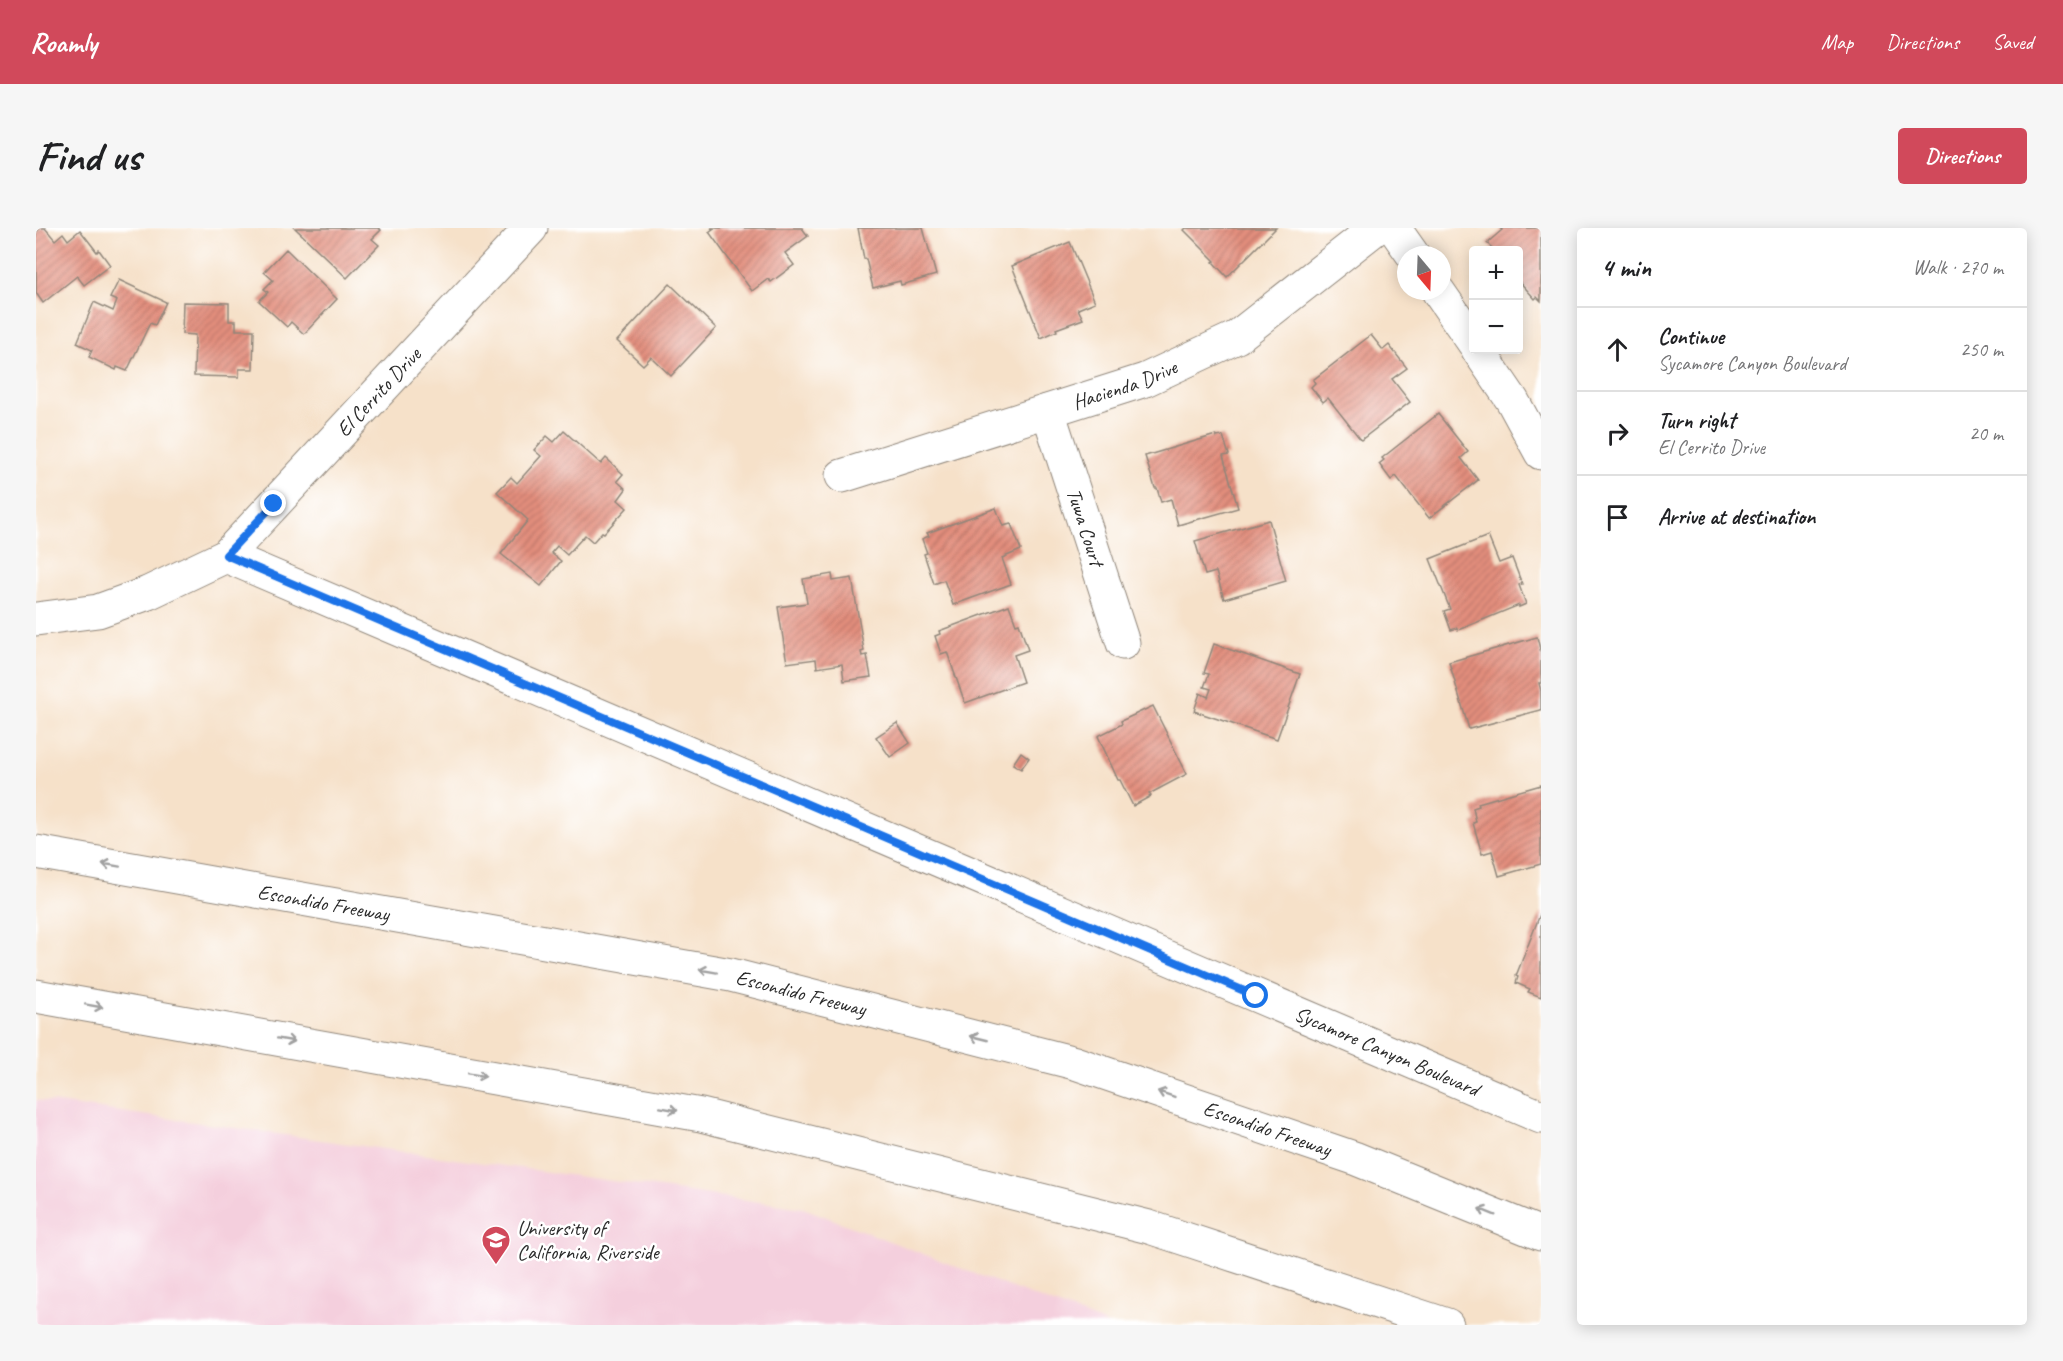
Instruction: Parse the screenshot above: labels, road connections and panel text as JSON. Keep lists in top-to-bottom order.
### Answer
{
  "streets": {
    "main road": [
      "Hacienda Drive",
      "El Cerrito Drive",
      "Tuwa Court",
      "Escondido Freeway",
      "Sycamore Canyon Boulevard"
    ]
  },
  "crossings": [
    ["Hacienda Drive", "Tuwa Court"],
    ["El Cerrito Drive", "Sycamore Canyon Boulevard"]
  ],
  "places": {
    "school or university": ["University of California, Riverside"]
  },
  "north": "bottom",
  "page": {
    "header": "Roamly",
    "nav": ["Map", "Directions", "Saved"],
    "buttons": "Directions",
    "title": "Find us",
    "heading": ["4 min", "Walk · 270 m"],
    "map_buttons": ["+", "−"],
    "list": [
      ["Continue", "Sycamore Canyon Boulevard", "250 m"],
      ["Turn right", "El Cerrito Drive", "20 m"],
      "Arrive at destination"
    ]
  }
}
